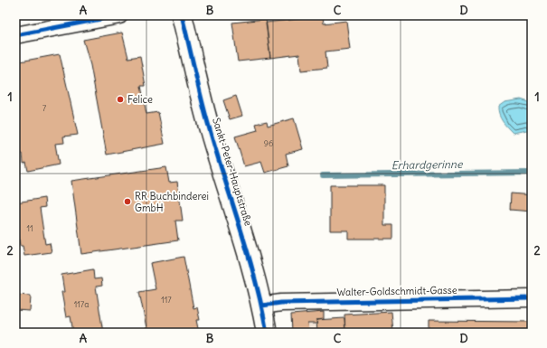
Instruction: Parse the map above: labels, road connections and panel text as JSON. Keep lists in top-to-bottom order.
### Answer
{
  "streets": {
    "main road": ["Sankt-Peter-Hauptstraße"],
    "street": ["Walter-Goldschmidt-Gasse"]
  },
  "crossings": [
    ["Sankt-Peter-Hauptstraße", "Walter-Goldschmidt-Gasse"]
  ],
  "water": ["Erhardgerinne"],
  "places": ["Felice", "RR Buchbinderei GmbH"],
  "house_numbers": [
    "7",
    "96",
    "11",
    "117",
    "117a"
  ],
  "grid": {
    "columns": [
      "A",
      "B",
      "C",
      "D"
    ],
    "rows": ["1", "2"]
  }
}
